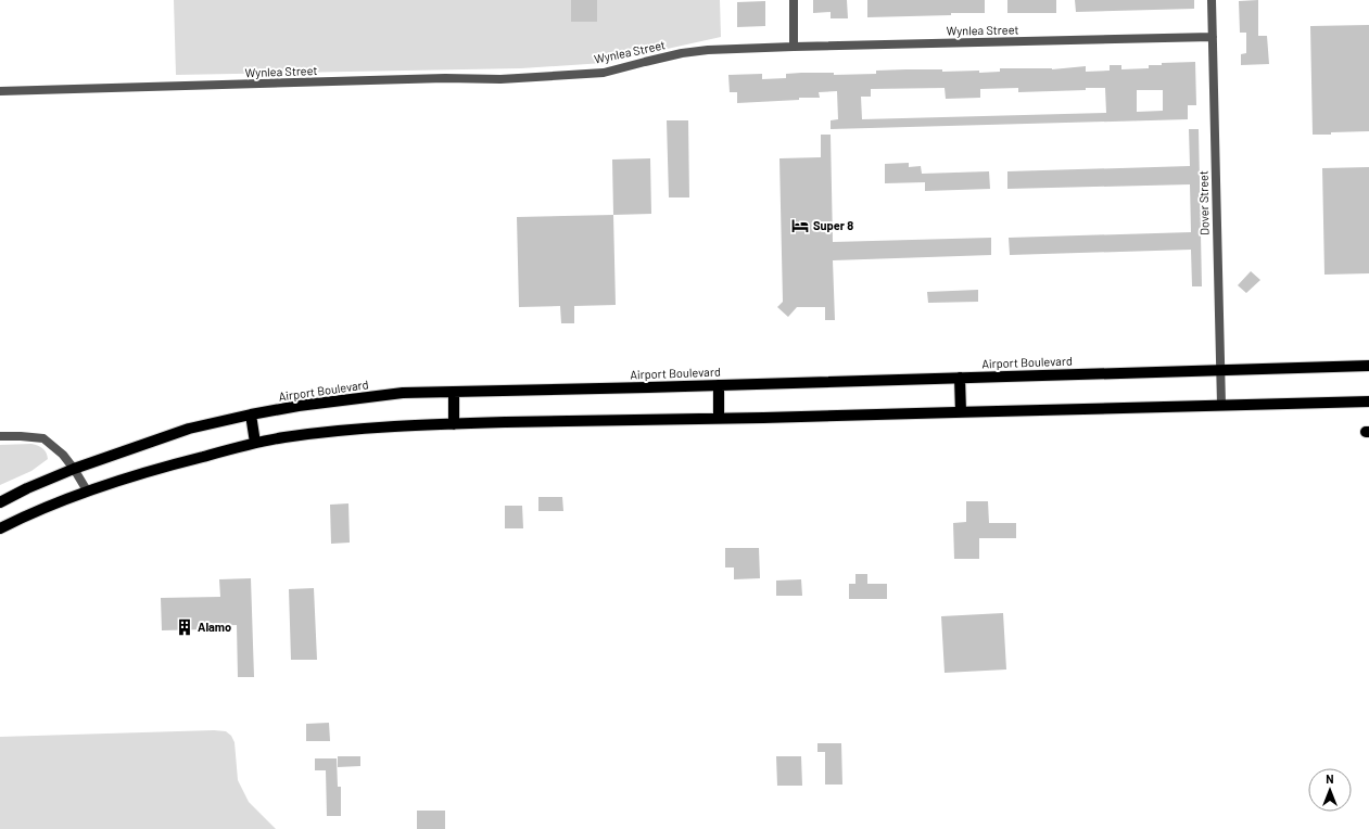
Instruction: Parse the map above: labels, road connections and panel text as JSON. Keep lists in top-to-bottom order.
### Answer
{
  "streets": {
    "main road": ["Airport Boulevard"],
    "street": ["Wynlea Street", "Dover Street"]
  },
  "crossings": [
    ["Wynlea Street", "Dover Street"],
    ["Dover Street", "Airport Boulevard"]
  ],
  "places": {
    "hotel": ["Super 8"],
    "building": ["Alamo"]
  },
  "north": "top"
}
